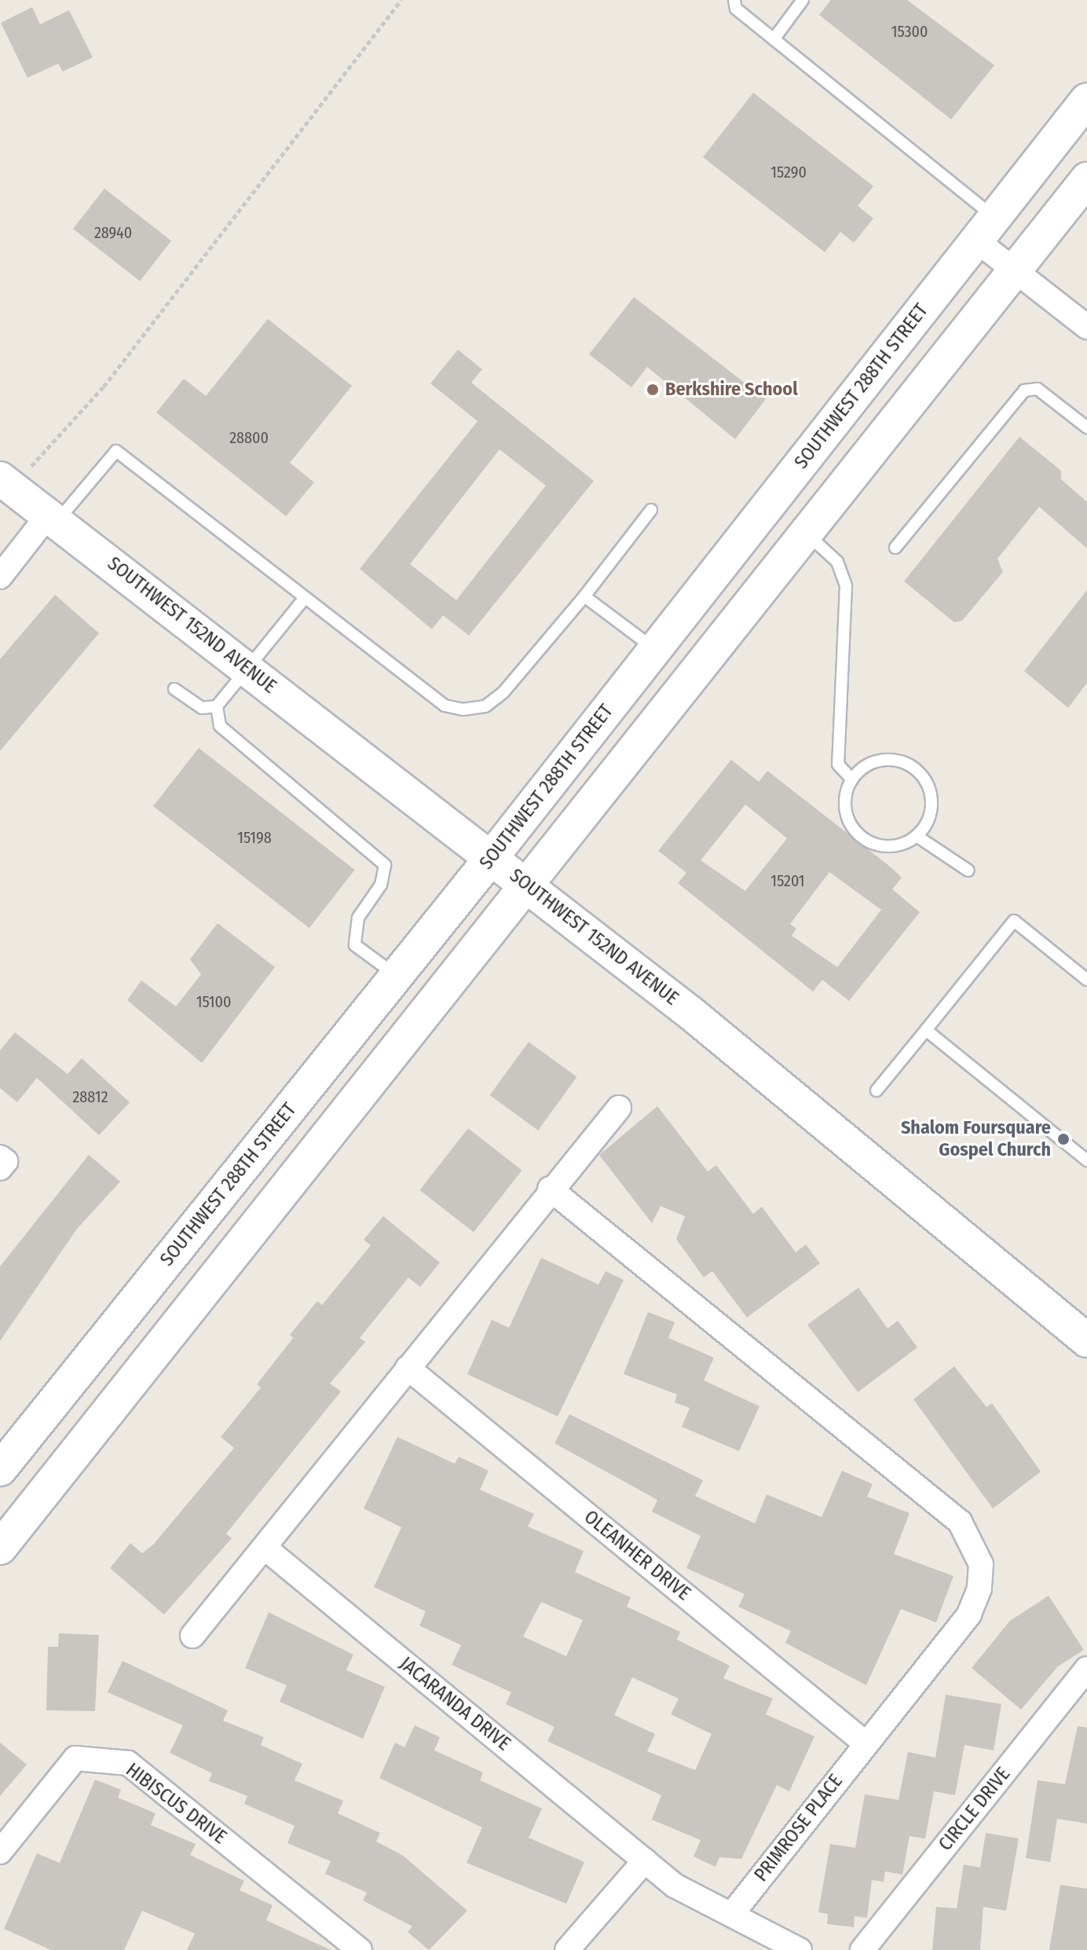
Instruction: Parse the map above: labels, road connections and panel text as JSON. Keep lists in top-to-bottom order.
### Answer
{
  "streets": {
    "main road": ["SOUTHWEST 288TH STREET", "SOUTHWEST 152ND AVENUE"],
    "street": [
      "OLEANHER DRIVE",
      "JACARANDA DRIVE",
      "HIBISCUS DRIVE",
      "CIRCLE DRIVE",
      "PRIMROSE PLACE"
    ]
  },
  "crossings": [
    ["SOUTHWEST 288TH STREET", "SOUTHWEST 152ND AVENUE"],
    ["OLEANHER DRIVE", "PRIMROSE PLACE"]
  ],
  "places": ["Berkshire School", "Shalom Foursquare Gospel Church"],
  "house_numbers": [
    "15300",
    "15290",
    "28940",
    "28800",
    "15198",
    "15201",
    "15100",
    "28812"
  ]
}
